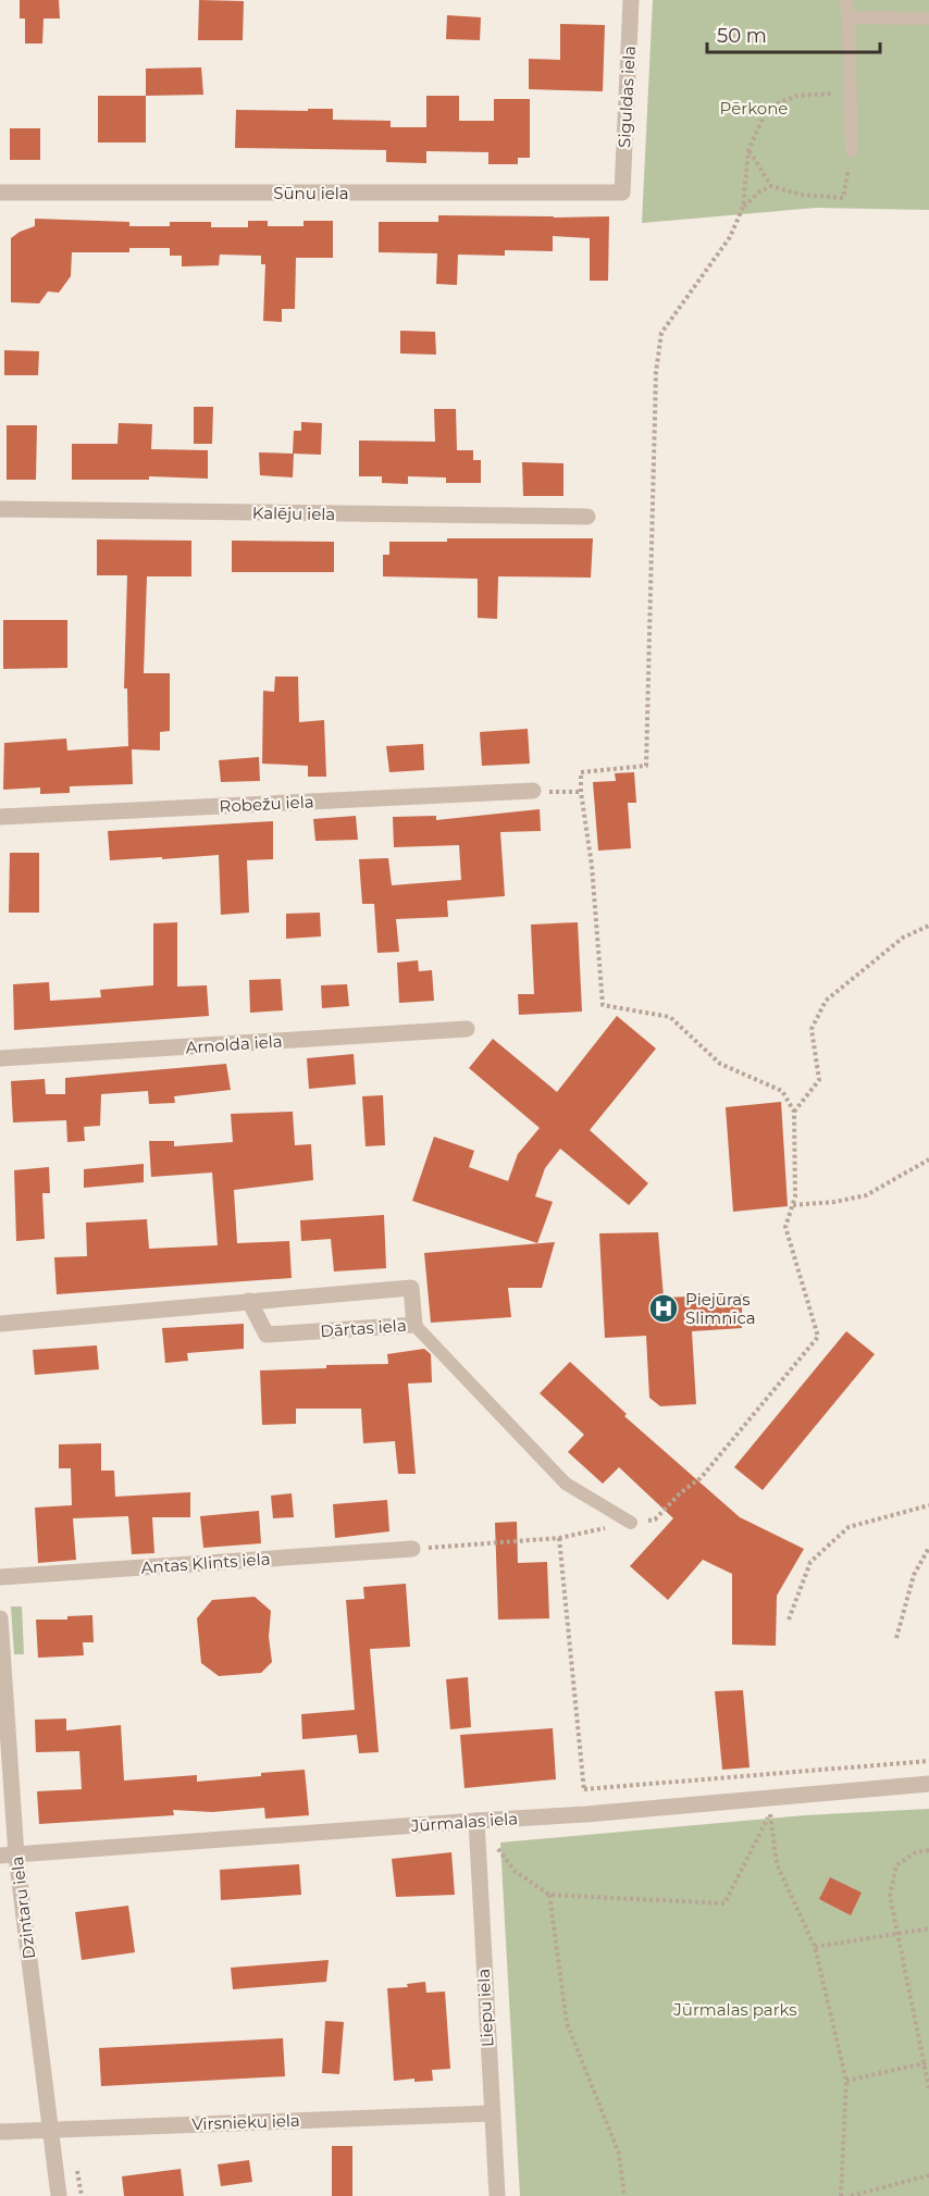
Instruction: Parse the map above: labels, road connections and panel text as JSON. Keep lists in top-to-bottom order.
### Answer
{
  "streets": {
    "street": [
      "Siguldas iela",
      "Sūnu iela",
      "Kalēju iela",
      "Robežu iela",
      "Arnolda iela",
      "Dārtas iela",
      "Antas Klints iela",
      "Jūrmalas iela",
      "Dzintaru iela",
      "Liepu iela",
      "Virsnieku iela"
    ]
  },
  "crossings": [
    ["Siguldas iela", "Sūnu iela"],
    ["Jūrmalas iela", "Dzintaru iela"],
    ["Jūrmalas iela", "Liepu iela"],
    ["Dzintaru iela", "Virsnieku iela"],
    ["Liepu iela", "Virsnieku iela"]
  ],
  "parks": ["Pērkone", "Jūrmalas parks"],
  "places": {
    "hospital": ["Piejūras Slimnīca"]
  },
  "scale_bar": "50 m"
}
